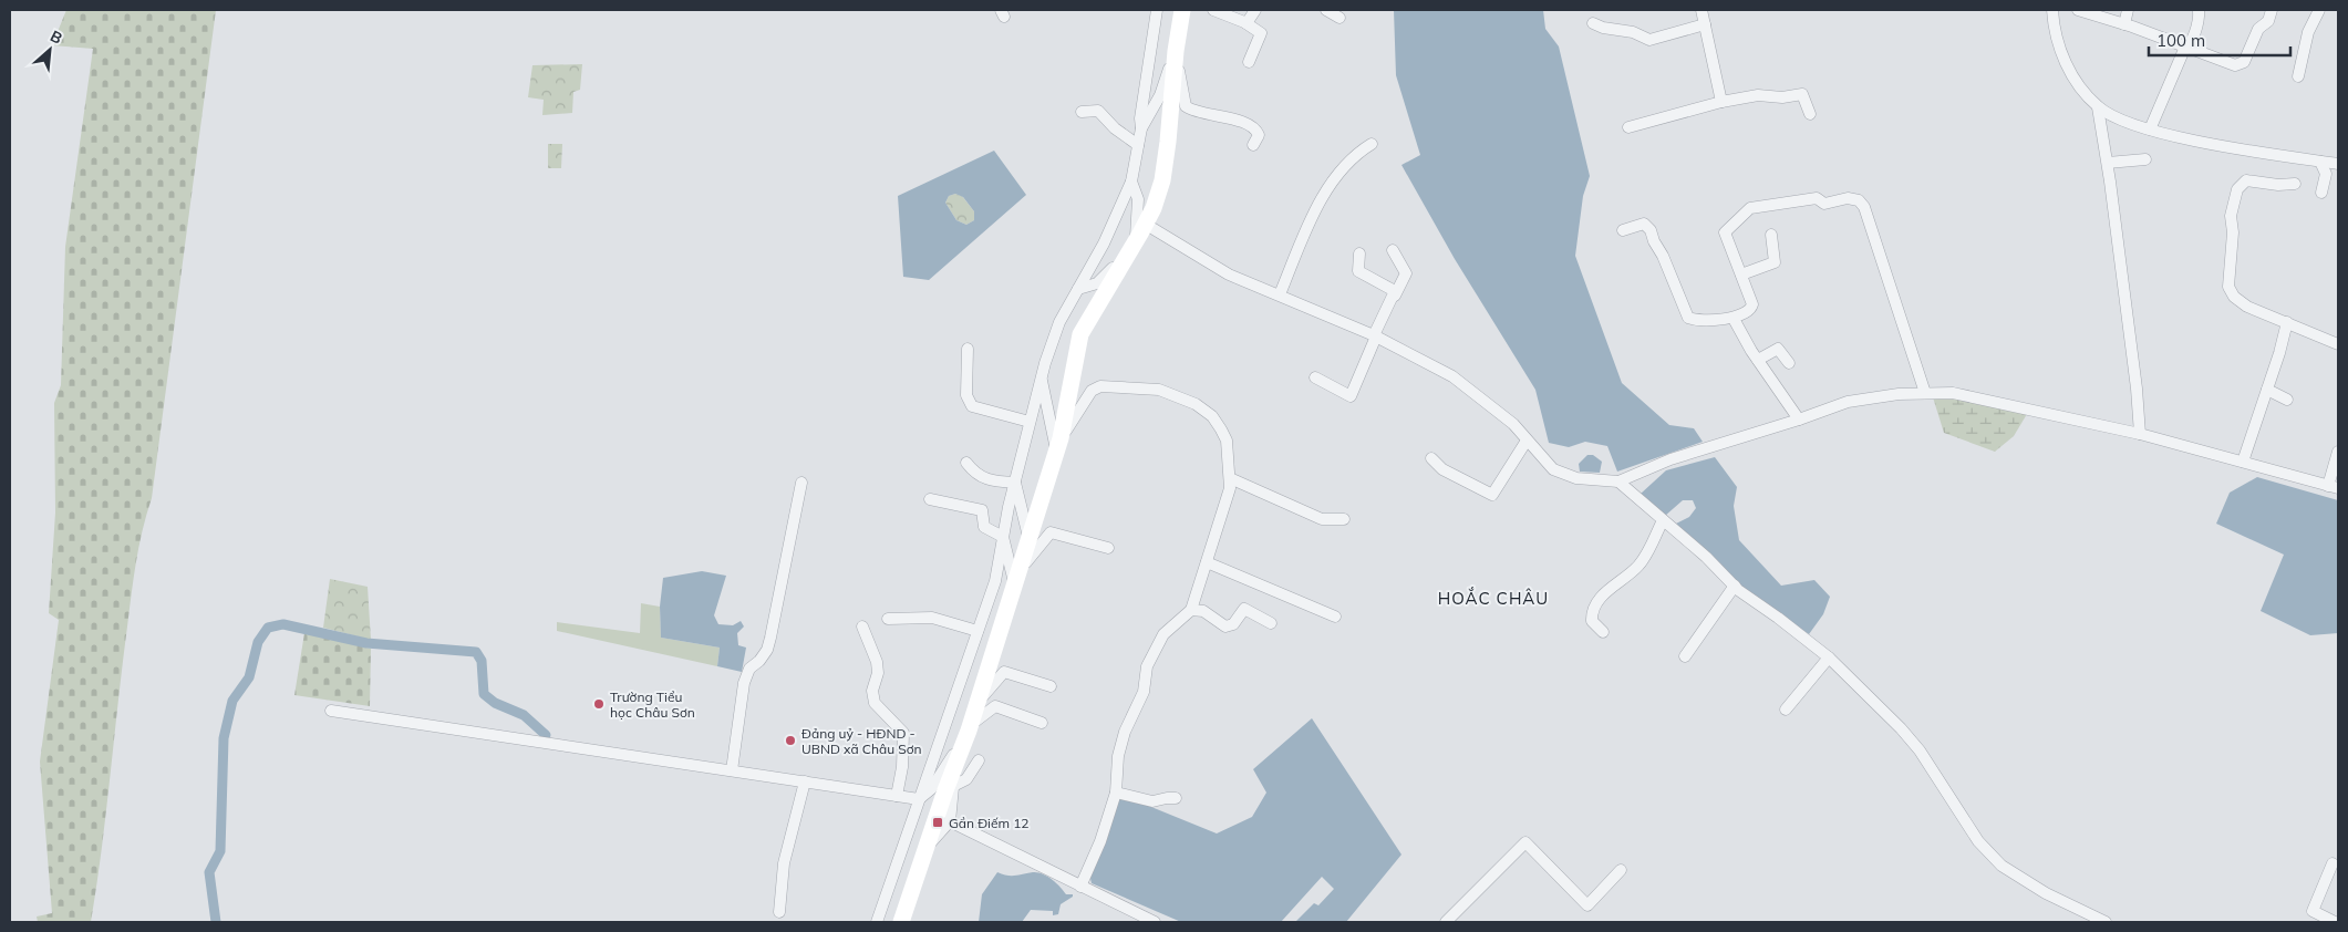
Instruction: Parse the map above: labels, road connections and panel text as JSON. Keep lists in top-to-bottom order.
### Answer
{
  "districts": ["HOẮC CHÂU"],
  "places": {
    "other": ["Trường Tiểu học Châu Sơn", "Đảng uỷ - HĐND - UBND xã Châu Sơn"],
    "transit": ["Gần Điếm 12"]
  },
  "scale_bar": "100 m",
  "north": "top right"
}
